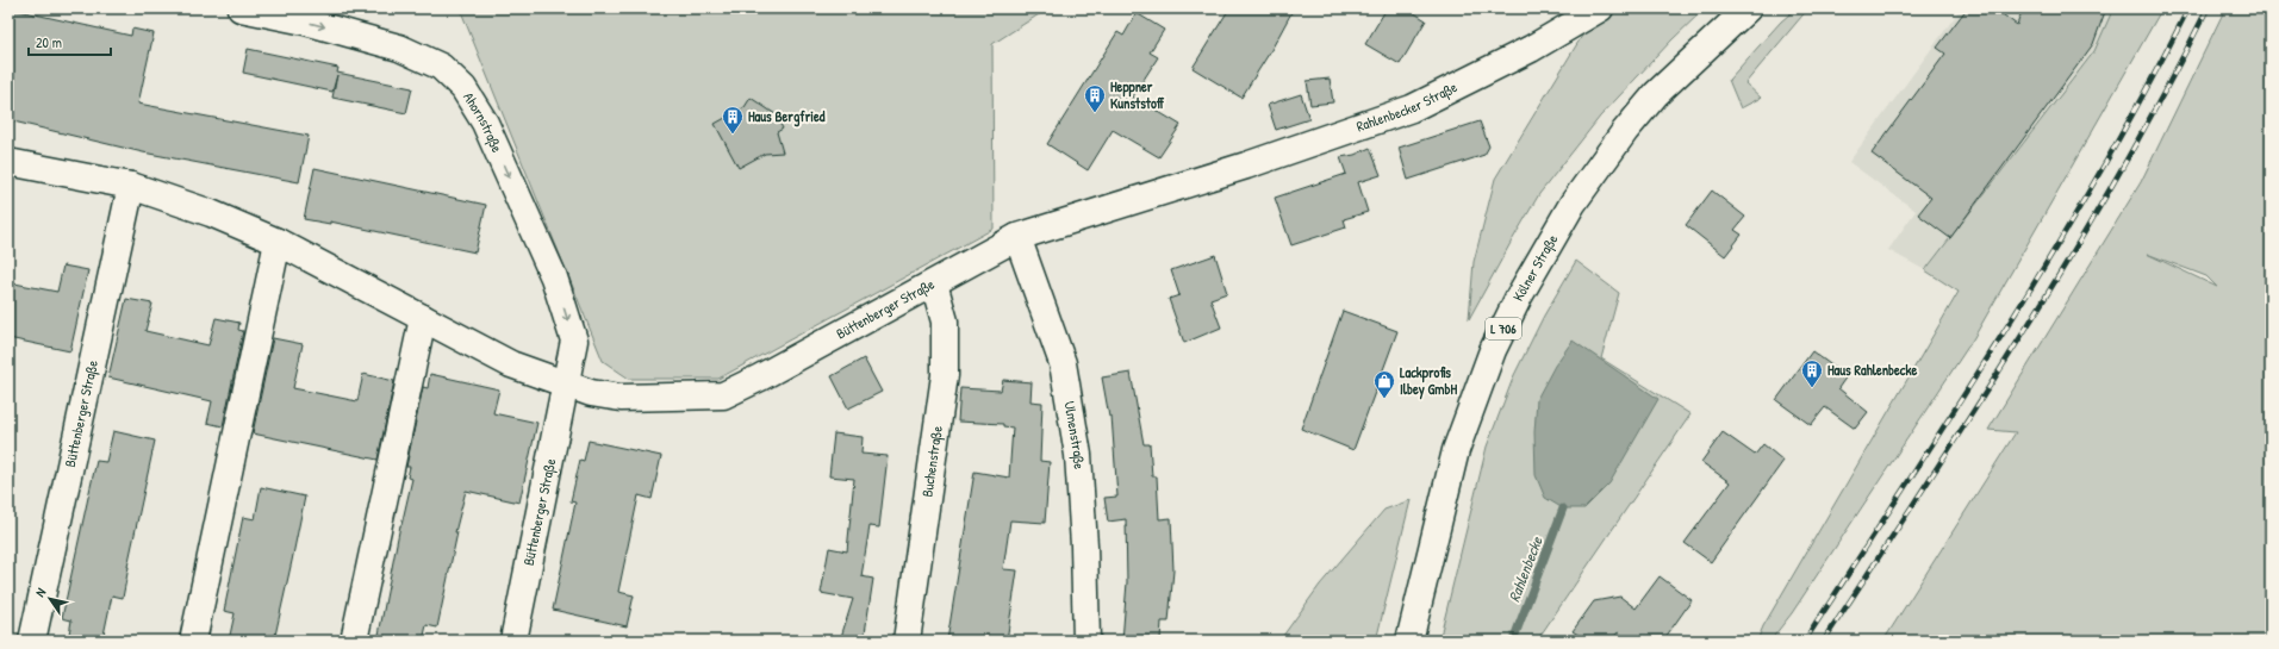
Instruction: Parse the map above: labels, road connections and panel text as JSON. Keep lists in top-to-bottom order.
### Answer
{
  "streets": {
    "street": [
      "Rahlenbecker Straße",
      "Ahornstraße",
      "Kölner Straße",
      "Büttenberger Straße",
      "L 706",
      "Ulmenstraße",
      "Buchenstraße"
    ]
  },
  "crossings": [
    ["Rahlenbecker Straße", "Büttenberger Straße"],
    ["Ahornstraße", "Büttenberger Straße"],
    ["Büttenberger Straße", "Ulmenstraße"],
    ["Büttenberger Straße", "Buchenstraße"]
  ],
  "one_way": ["Ahornstraße"],
  "water": ["Rahlenbecke"],
  "places": {
    "building": ["Heppner Kunststoff", "Haus Bergfried", "Haus Rahlenbecke"],
    "shop": ["Lackprofis Ilbey GmbH"]
  },
  "scale_bar": "20 m",
  "north": "top left"
}
